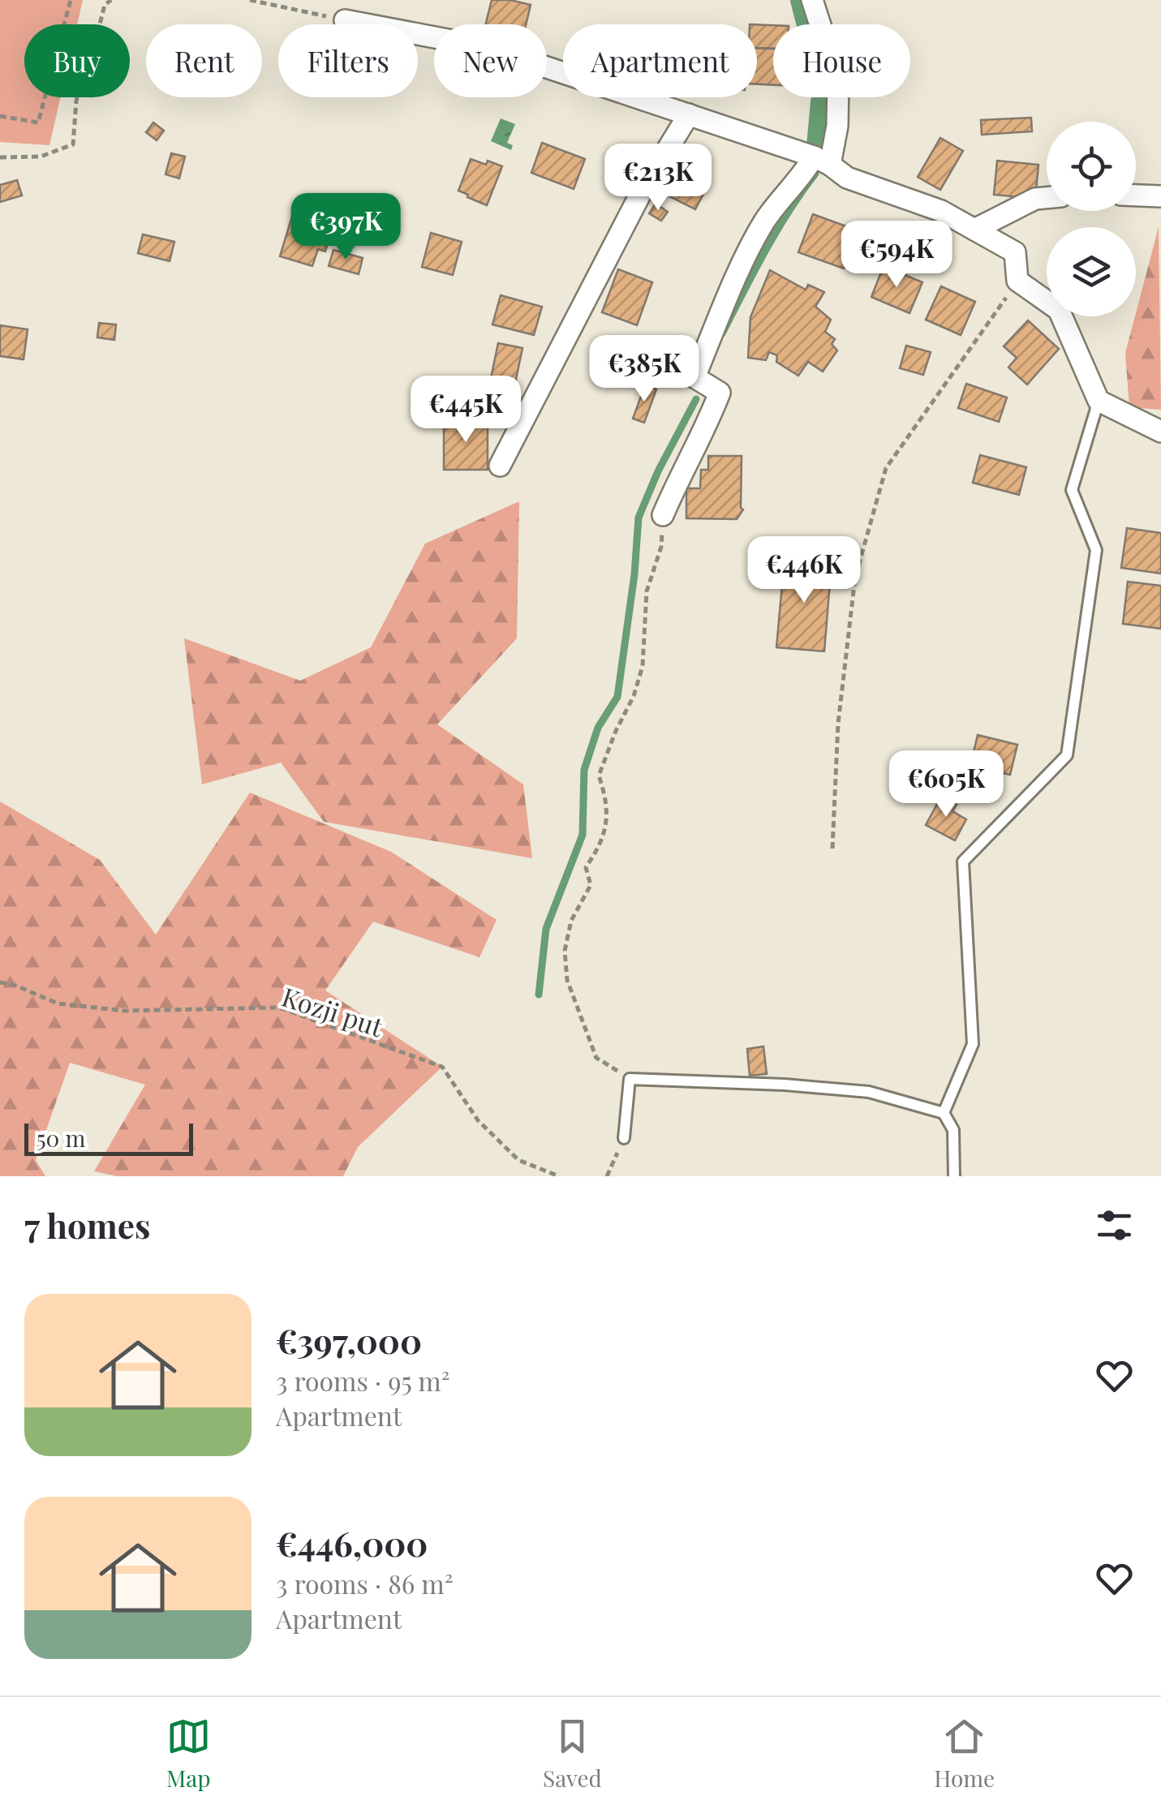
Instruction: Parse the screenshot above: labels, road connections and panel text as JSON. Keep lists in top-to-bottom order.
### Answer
{
  "streets": {
    "path": ["Kozji put"]
  },
  "scale_bar": "50 m",
  "page": {
    "chip": [
      "Buy",
      "Rent",
      "Filters",
      "New",
      "Apartment",
      "House"
    ],
    "price": [
      "€213K",
      "€397K",
      "€594K",
      "€385K",
      "€445K",
      "€446K",
      "€605K"
    ],
    "scale": "50 m",
    "heading": "7 homes",
    "list": [
      {
        "name": "€397,000",
        "note": "3 rooms · 95 m² · Apartment"
      },
      {
        "name": "€446,000",
        "note": "3 rooms · 86 m² · Apartment"
      }
    ],
    "tabs": ["Map", "Saved", "Home"]
  }
}
